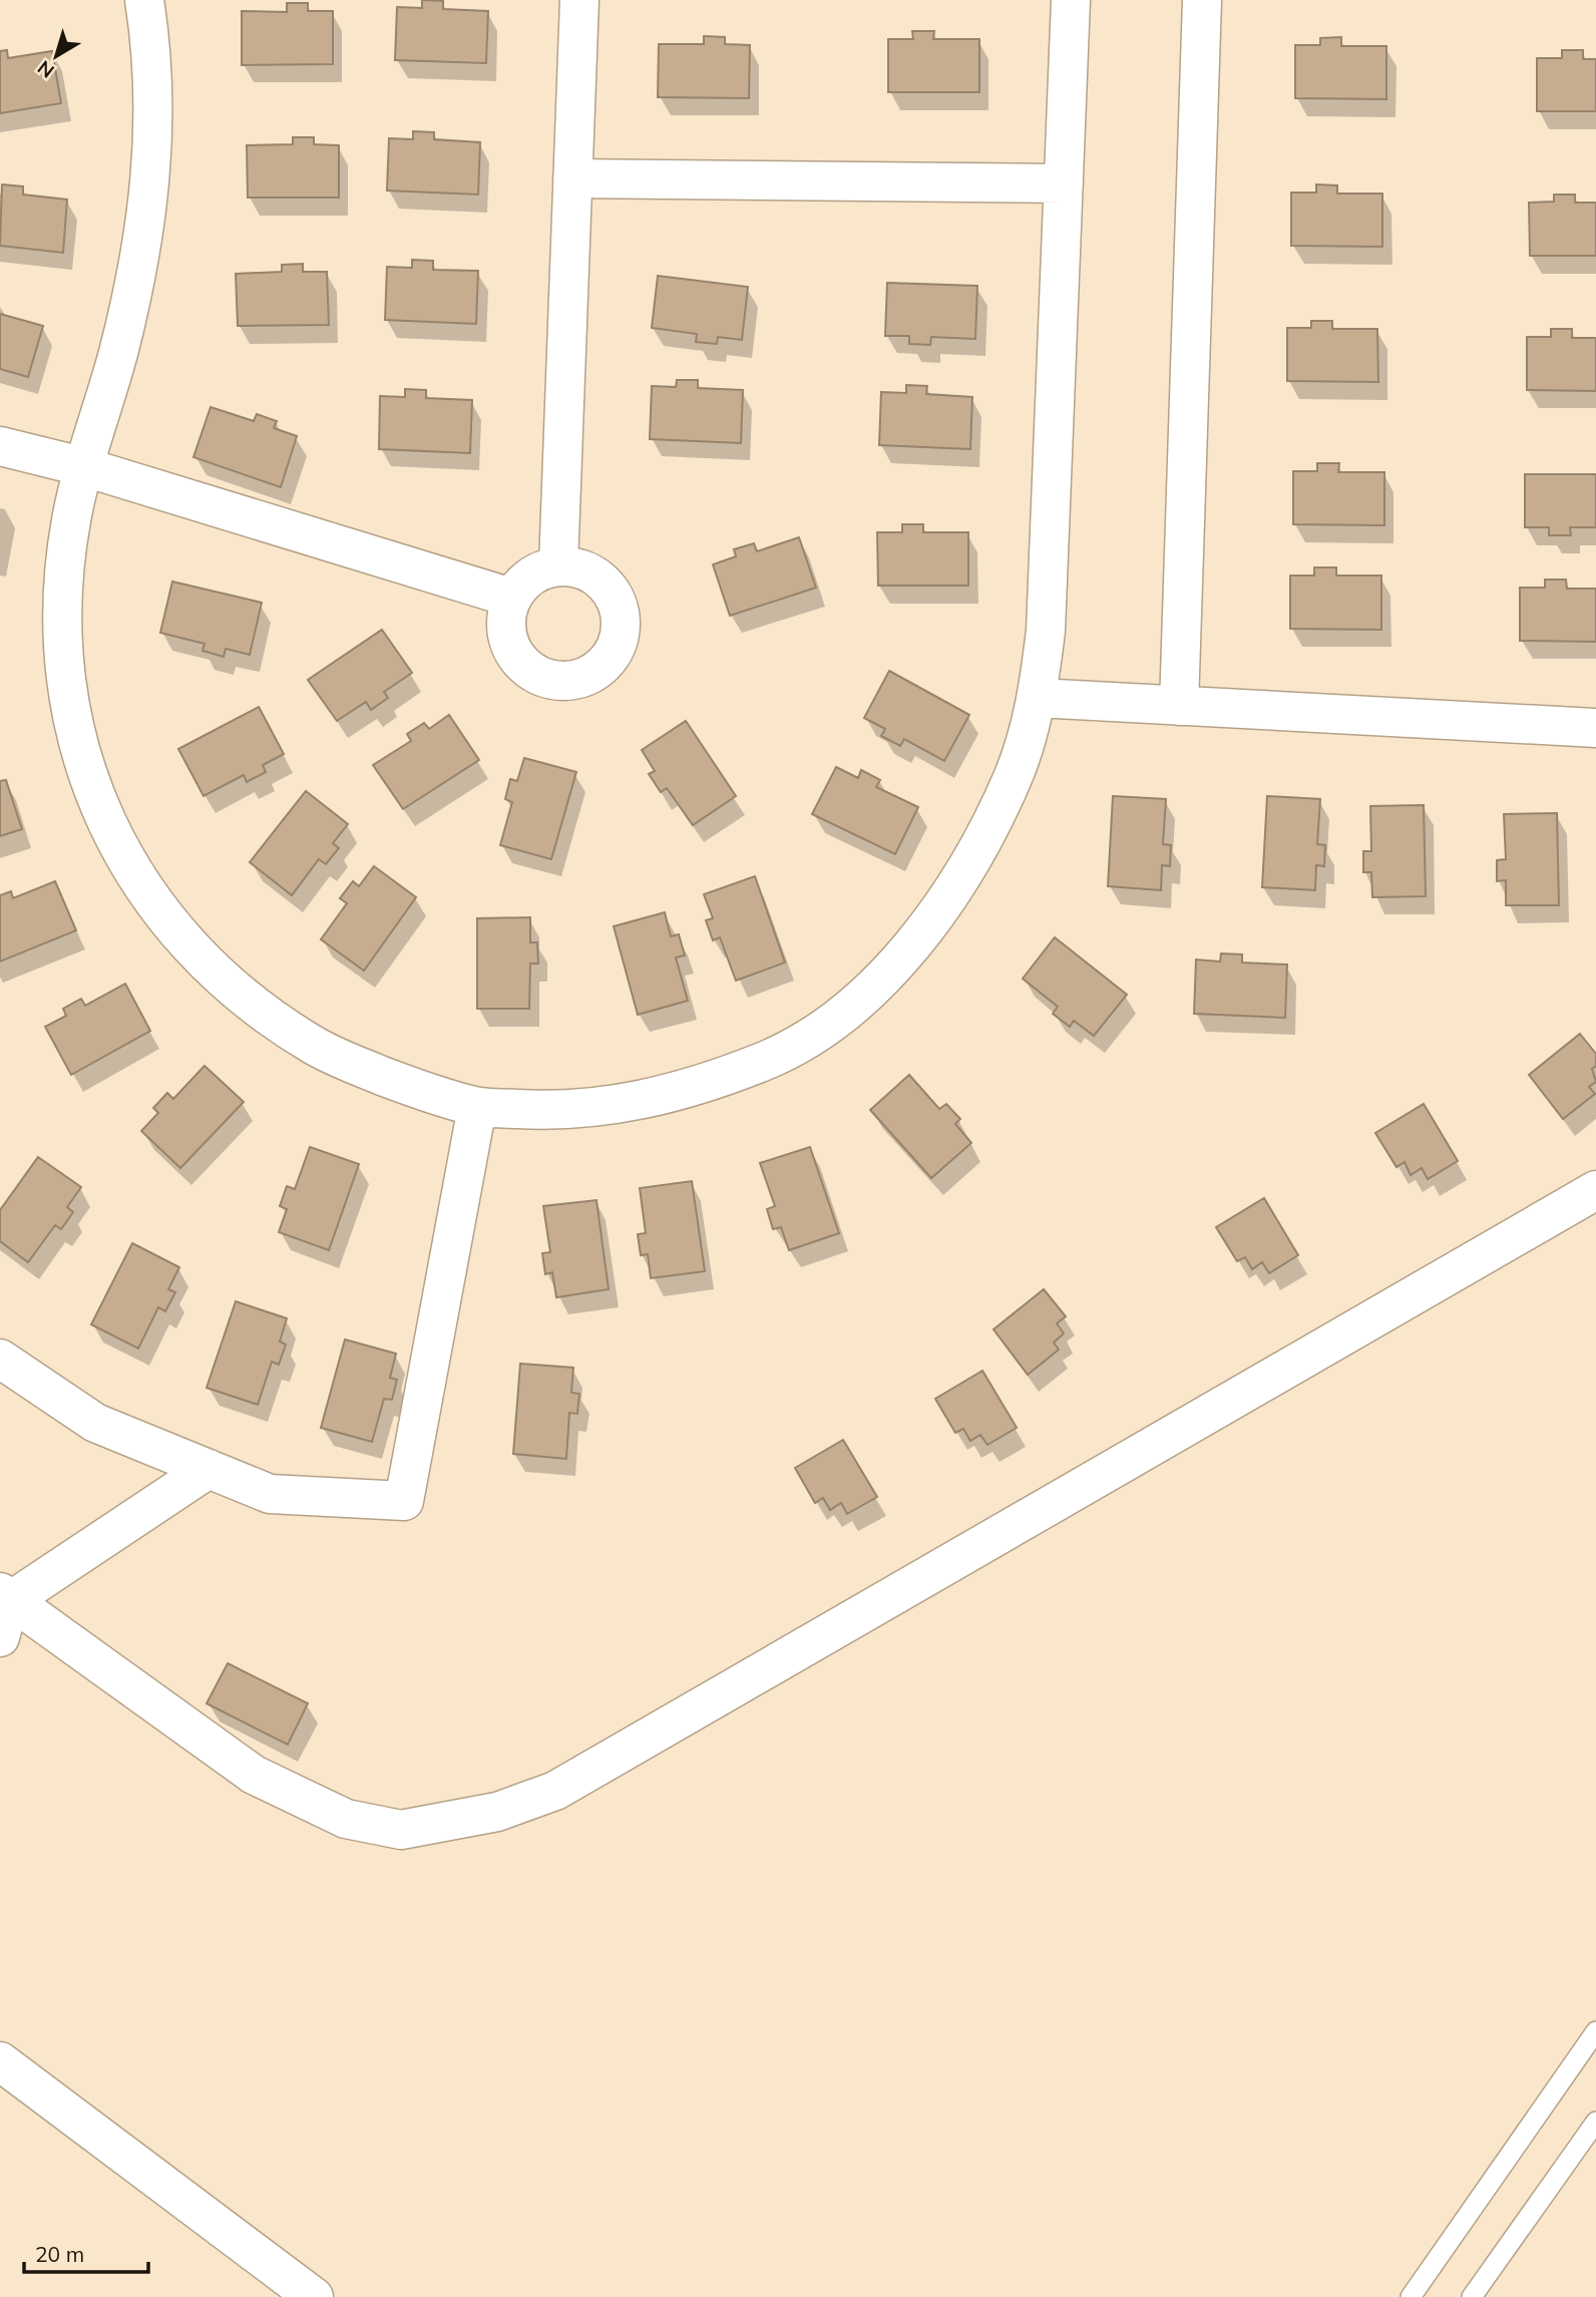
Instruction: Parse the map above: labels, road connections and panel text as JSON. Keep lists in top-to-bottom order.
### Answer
{
  "scale_bar": "20 m",
  "north": "bottom left"
}
